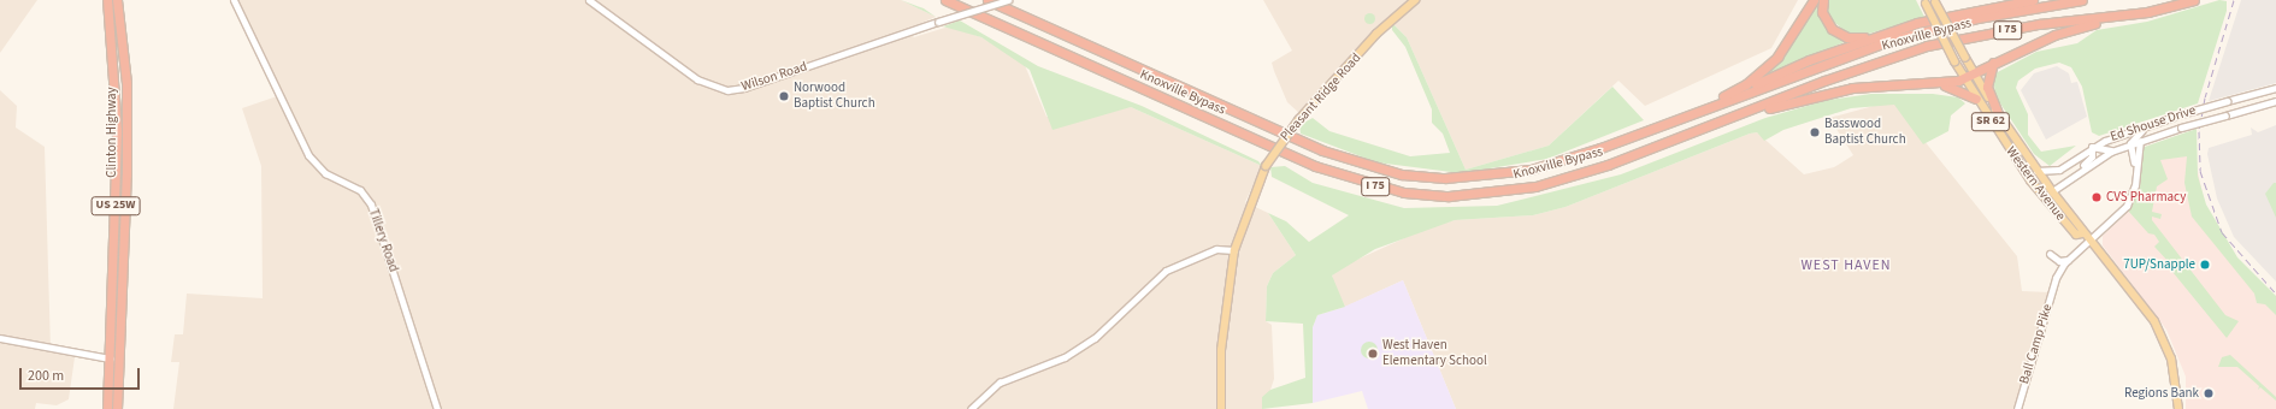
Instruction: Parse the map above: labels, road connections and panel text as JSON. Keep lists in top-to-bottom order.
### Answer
{
  "streets": {
    "highway": [
      "I 75",
      "Knoxville Bypass",
      "Clinton Highway",
      "US 25W"
    ],
    "main road": ["Pleasant Ridge Road", "SR 62", "Western Avenue"],
    "street": [
      "Wilson Road",
      "Ed Shouse Drive",
      "Tillery Road",
      "Ball Camp Pike"
    ]
  },
  "crossings": [
    ["Ed Shouse Drive", "Western Avenue"],
    ["Ed Shouse Drive", "Ball Camp Pike"],
    ["Western Avenue", "Ball Camp Pike"]
  ],
  "districts": ["WEST HAVEN"],
  "places": [
    "Norwood Baptist Church",
    "Basswood Baptist Church",
    "CVS Pharmacy",
    "7UP/Snapple",
    "West Haven Elementary School",
    "Regions Bank"
  ],
  "scale_bar": "200 m"
}
